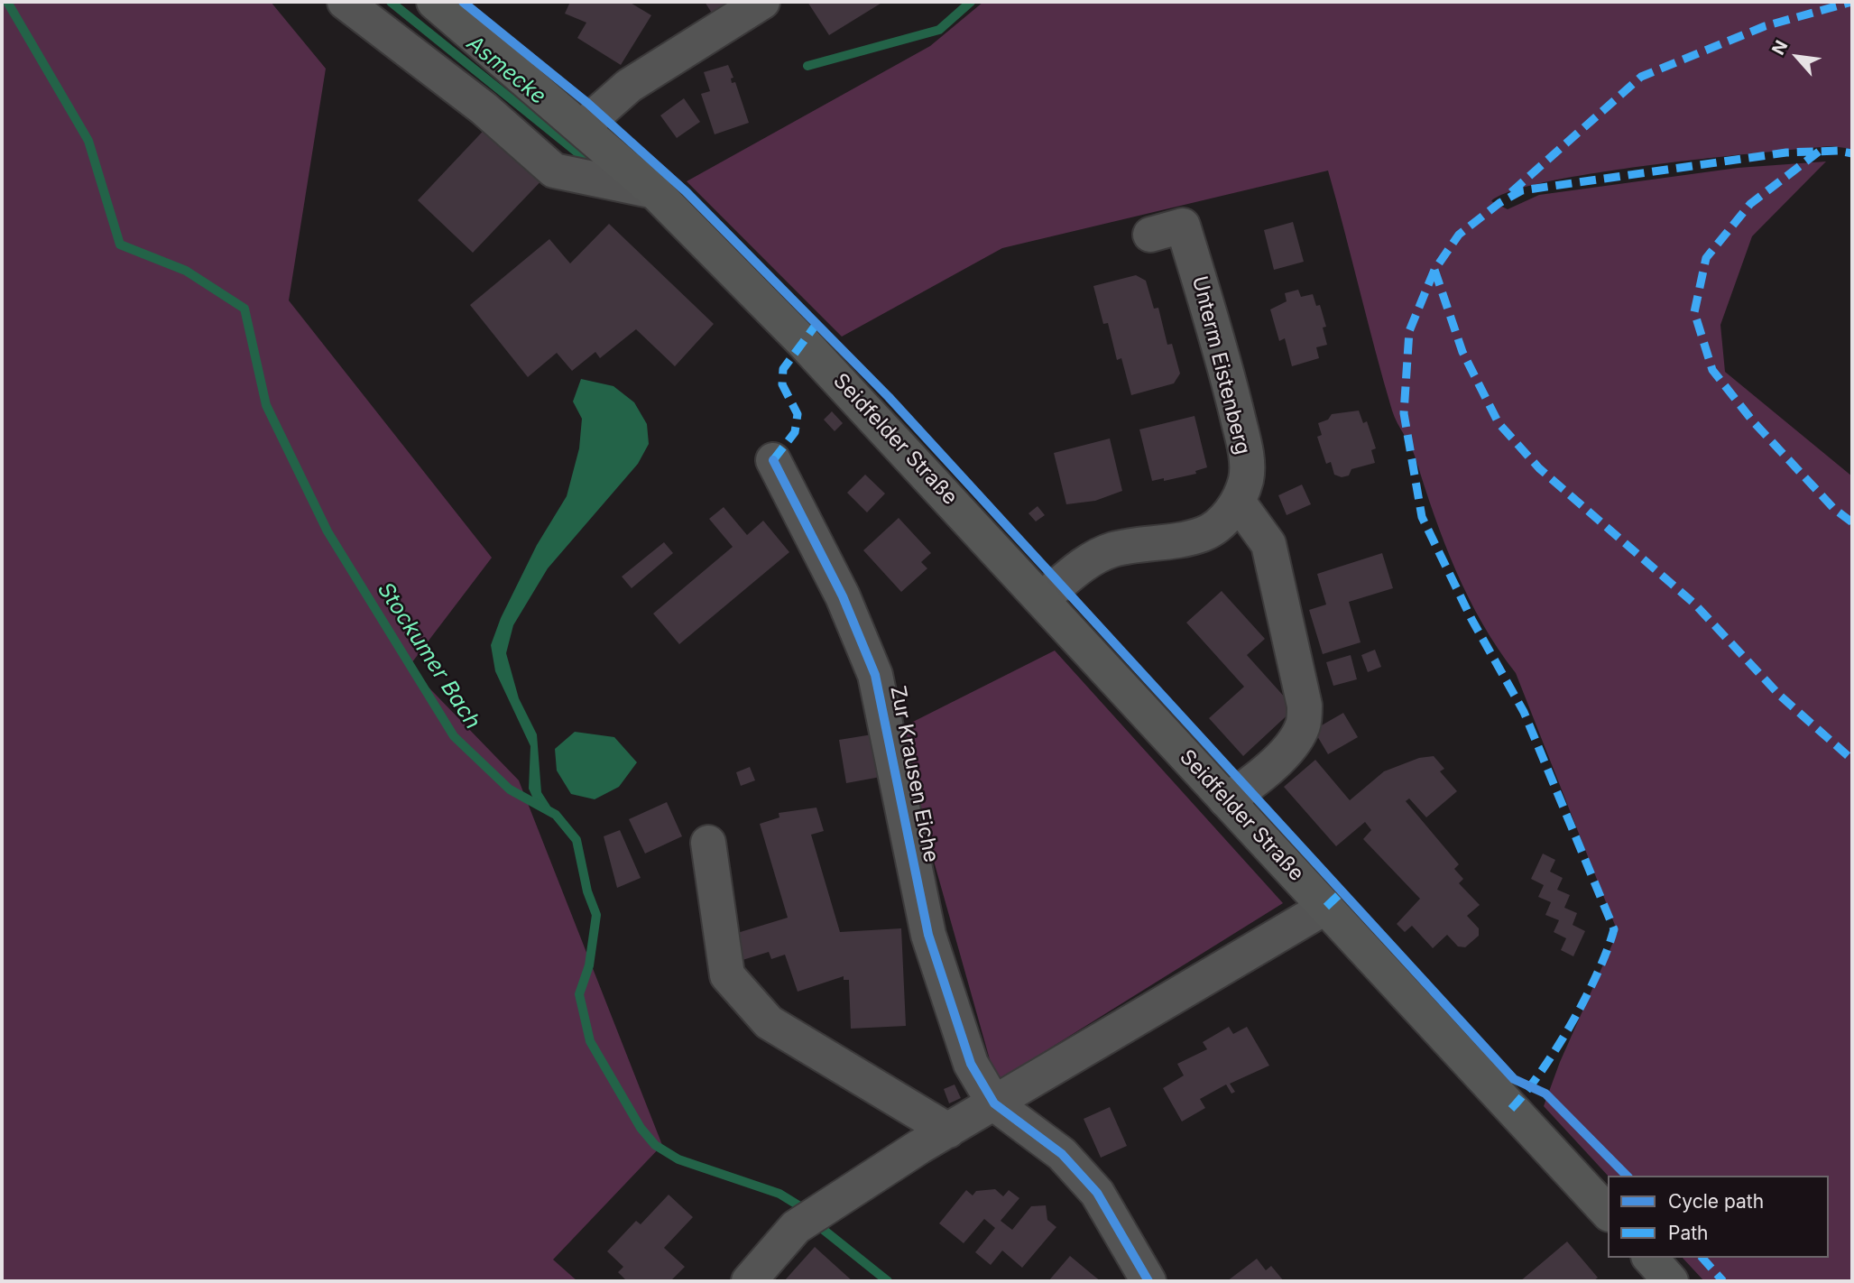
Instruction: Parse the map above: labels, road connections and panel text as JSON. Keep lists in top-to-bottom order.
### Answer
{
  "streets": {
    "main road": ["Seidfelder Straße"],
    "street": ["Unterm Eistenberg", "Zur Krausen Eiche"]
  },
  "crossings": [
    ["Unterm Eistenberg", "Seidfelder Straße"]
  ],
  "water": ["Asmecke", "Stockumer Bach"],
  "legend": ["Cycle path", "Path"],
  "north": "top left"
}
